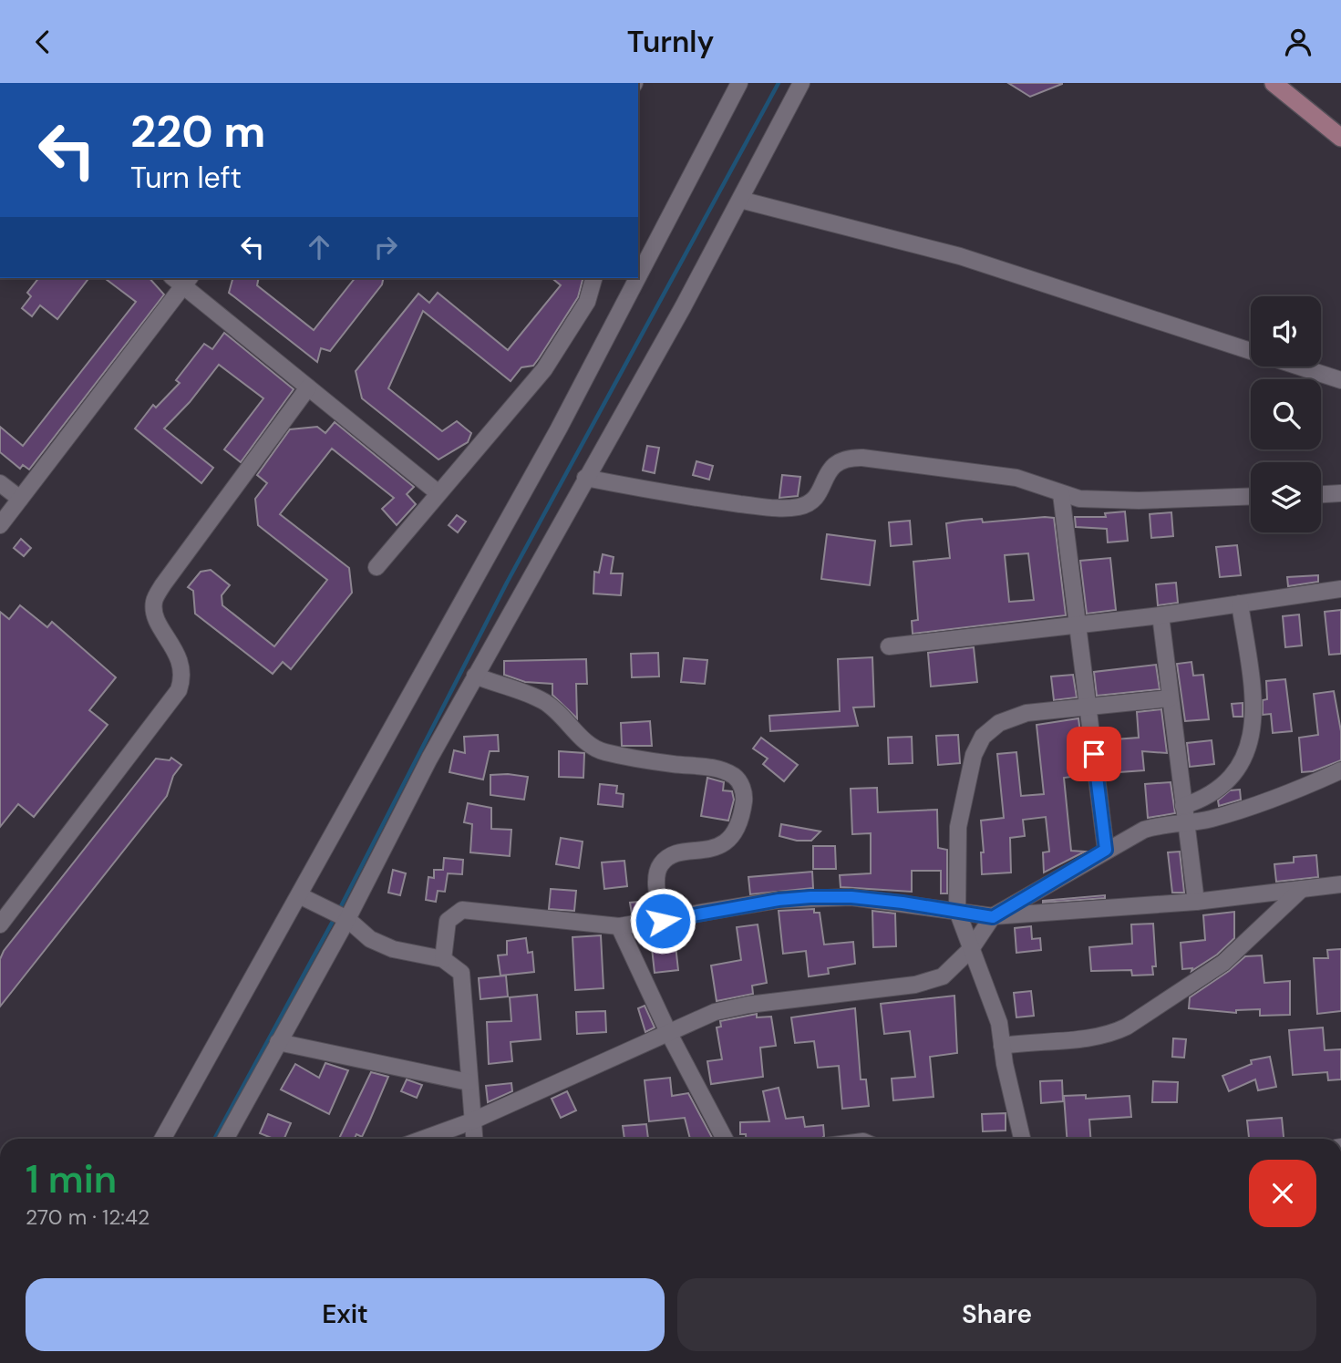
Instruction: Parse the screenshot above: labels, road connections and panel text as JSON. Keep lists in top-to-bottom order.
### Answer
{
  "page": {
    "header": "Turnly",
    "turn": ["220 m", "Turn left"],
    "heading": ["1 min", "270 m · 12:42"],
    "buttons": ["Exit", "Share"]
  }
}
